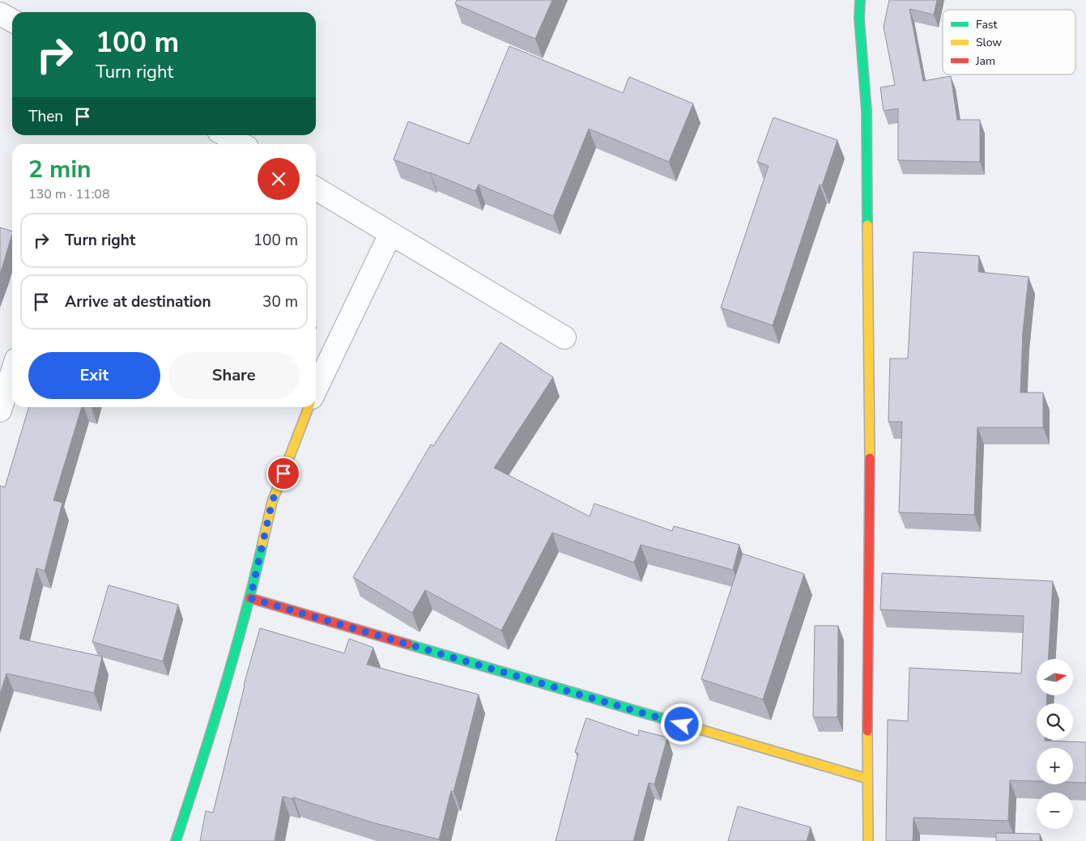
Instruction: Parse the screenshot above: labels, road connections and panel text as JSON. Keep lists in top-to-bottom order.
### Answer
{
  "legend": ["Fast", "Slow", "Jam"],
  "north": "right",
  "page": {
    "turn": ["100 m", "Turn right"],
    "then": "Then",
    "heading": ["2 min", "130 m · 11:08"],
    "list": [
      {
        "name": "Turn right",
        "value": "100 m"
      },
      {
        "name": "Arrive at destination",
        "value": "30 m"
      }
    ],
    "buttons": ["Exit", "Share"],
    "map_buttons": ["+", "−"]
  }
}
